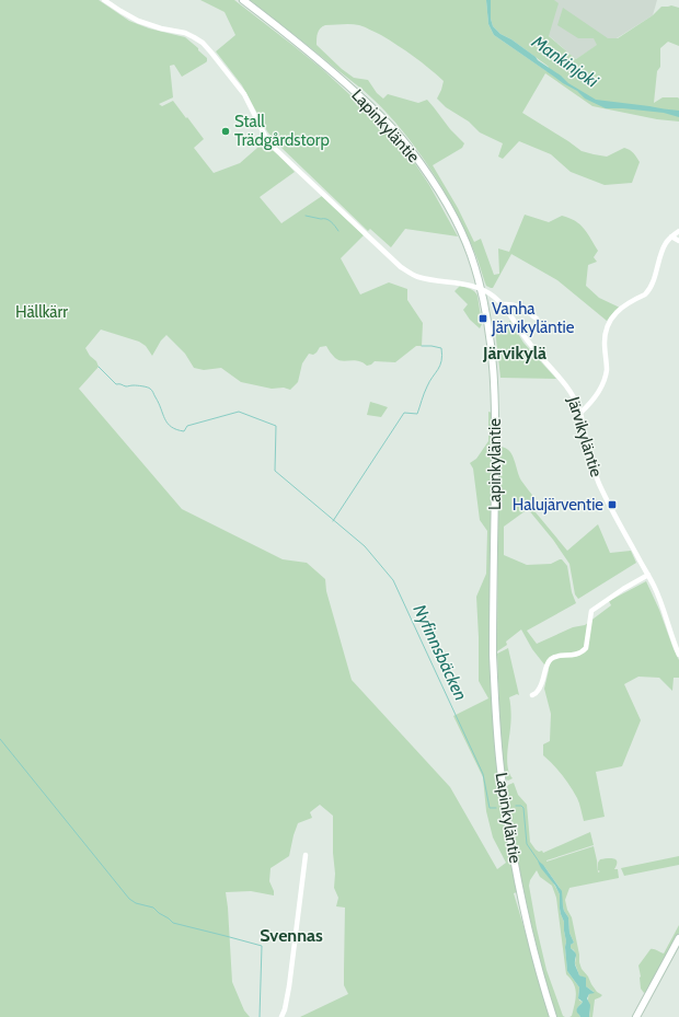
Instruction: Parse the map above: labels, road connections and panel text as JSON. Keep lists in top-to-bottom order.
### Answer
{
  "streets": {
    "main road": ["Lapinkyläntie"],
    "street": ["Järvikyläntie"]
  },
  "crossings": [
    ["Lapinkyläntie", "Järvikyläntie"]
  ],
  "districts": ["Järvikylä", "Svennas"],
  "water": ["Mankinjoki", "Nyfinnsbäcken"],
  "parks": ["Hällkärr"],
  "places": {
    "other": ["Stall Trädgårdstorp"],
    "transit": ["Vanha Järvikyläntie", "Halujärventie"]
  }
}
